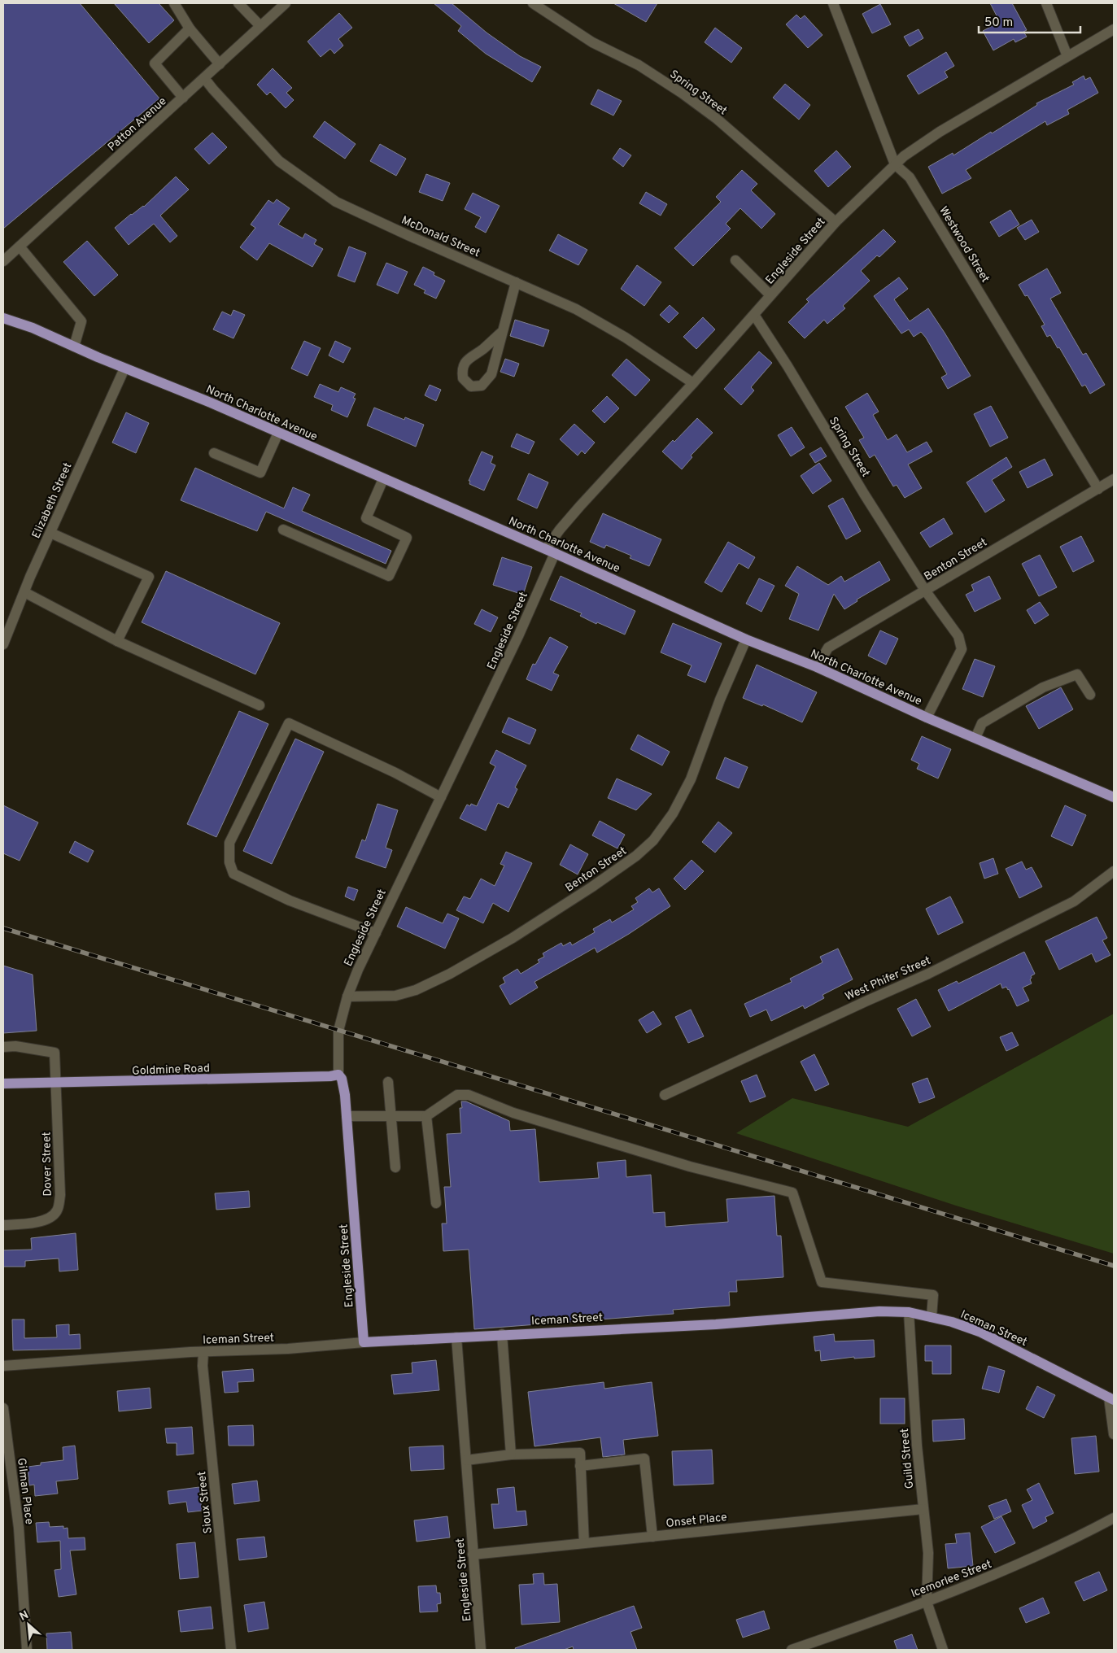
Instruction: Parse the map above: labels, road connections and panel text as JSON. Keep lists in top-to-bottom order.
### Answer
{
  "streets": {
    "main road": [
      "Engleside Street",
      "North Charlotte Avenue",
      "Goldmine Road",
      "Iceman Street"
    ],
    "street": [
      "Spring Street",
      "Patton Avenue",
      "McDonald Street",
      "Westwood Street",
      "Elizabeth Street",
      "Benton Street",
      "West Phifer Street",
      "Dover Street",
      "Guild Street",
      "Gilman Place",
      "Sioux Street",
      "Onset Place",
      "Icemorlee Street"
    ]
  },
  "crossings": [
    ["Spring Street", "Engleside Street"],
    ["Spring Street", "North Charlotte Avenue"],
    ["Spring Street", "Benton Street"],
    ["Patton Avenue", "McDonald Street"],
    ["McDonald Street", "Engleside Street"],
    ["Westwood Street", "Engleside Street"],
    ["Westwood Street", "Benton Street"],
    ["Engleside Street", "North Charlotte Avenue"],
    ["Engleside Street", "Benton Street"],
    ["Engleside Street", "Goldmine Road"],
    ["Engleside Street", "Iceman Street"],
    ["Engleside Street", "Onset Place"],
    ["North Charlotte Avenue", "Elizabeth Street"],
    ["North Charlotte Avenue", "Benton Street"],
    ["Goldmine Road", "Dover Street"],
    ["Iceman Street", "Guild Street"],
    ["Iceman Street", "Sioux Street"],
    ["Guild Street", "Onset Place"],
    ["Guild Street", "Icemorlee Street"]
  ],
  "scale_bar": "50 m",
  "north": "top left"
}
